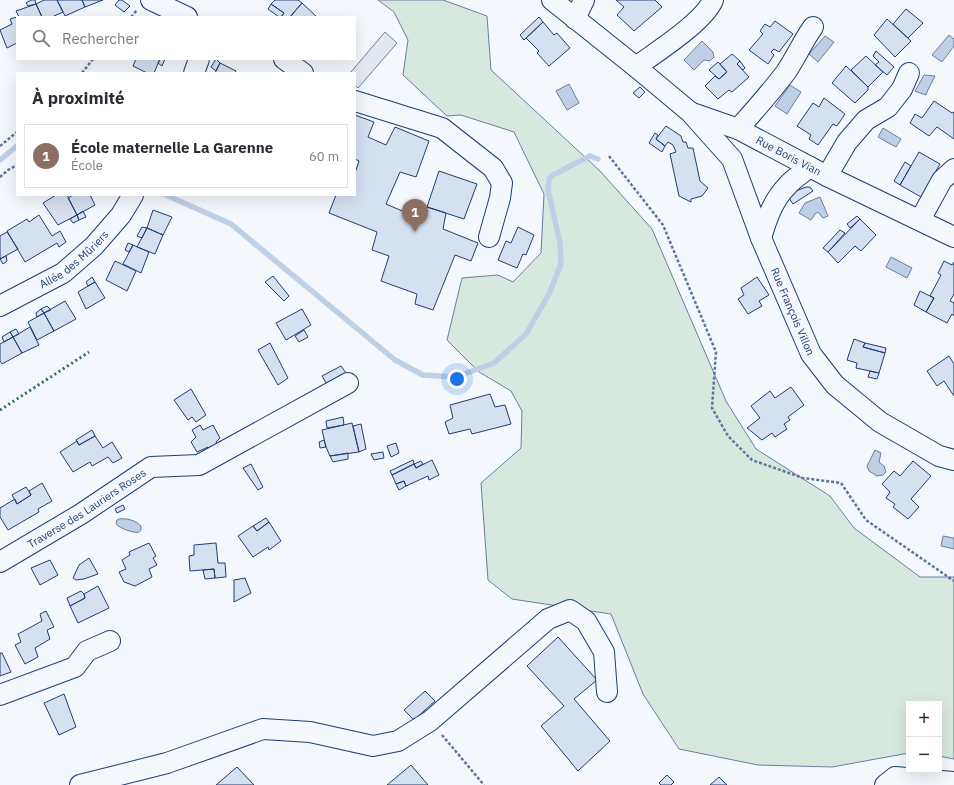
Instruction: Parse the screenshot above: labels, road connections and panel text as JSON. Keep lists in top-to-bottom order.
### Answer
{
  "streets": {
    "street": [
      "Rue Boris Vian",
      "Allée des Mûriers",
      "Rue François Villon",
      "Traverse des Lauriers Roses"
    ]
  },
  "crossings": [
    ["Rue Boris Vian", "Rue François Villon"]
  ],
  "page": {
    "search": "Rechercher",
    "heading": "À proximité",
    "list": [
      {
        "mark": "1",
        "name": "École maternelle La Garenne",
        "note": "École",
        "value": "60 m"
      }
    ],
    "pins": "1",
    "map_buttons": ["+", "−"]
  }
}
